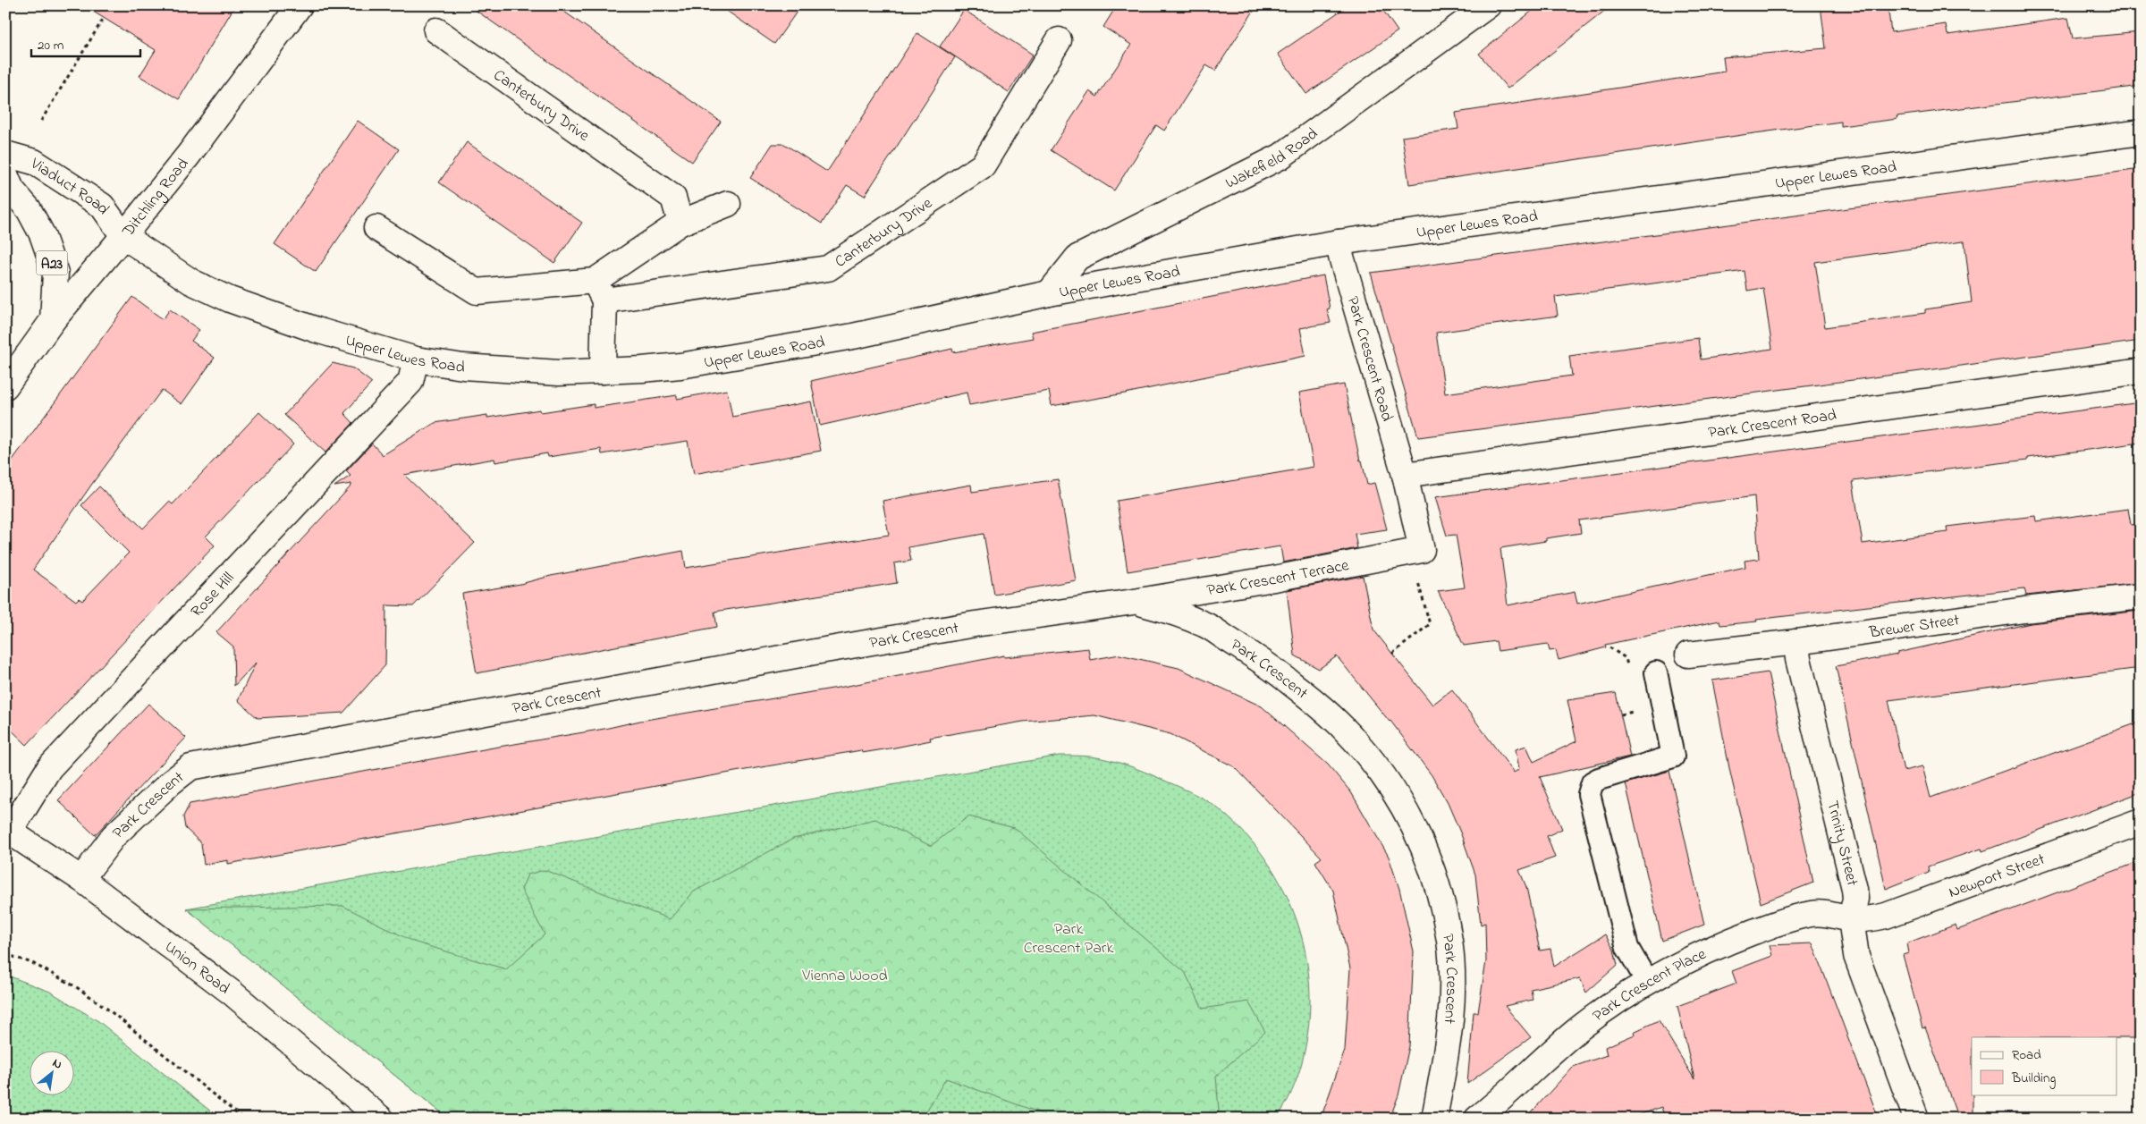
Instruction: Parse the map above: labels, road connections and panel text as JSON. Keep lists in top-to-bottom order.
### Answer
{
  "streets": {
    "main road": [
      "Canterbury Drive",
      "Wakefield Road",
      "Upper Lewes Road",
      "Viaduct Road",
      "Ditchling Road",
      "A23",
      "Park Crescent Road",
      "Park Crescent Terrace",
      "Rose Hill",
      "Brewer Street",
      "Park Crescent",
      "Trinity Street",
      "Newport Street",
      "Union Road",
      "Park Crescent Place"
    ]
  },
  "crossings": [
    ["Wakefield Road", "Upper Lewes Road"],
    ["Upper Lewes Road", "Viaduct Road"],
    ["Upper Lewes Road", "Ditchling Road"],
    ["Upper Lewes Road", "Park Crescent Road"],
    ["Upper Lewes Road", "Rose Hill"],
    ["Viaduct Road", "Ditchling Road"],
    ["Ditchling Road", "A23"],
    ["Park Crescent Road", "Park Crescent Terrace"],
    ["Park Crescent Terrace", "Park Crescent"],
    ["Rose Hill", "Union Road"],
    ["Brewer Street", "Trinity Street"],
    ["Park Crescent", "Union Road"],
    ["Trinity Street", "Newport Street"],
    ["Trinity Street", "Park Crescent Place"],
    ["Newport Street", "Park Crescent Place"]
  ],
  "parks": ["Park Crescent Park", "Vienna Wood"],
  "legend": ["Road", "Building"],
  "scale_bar": "20 m",
  "north": "top right"
}
